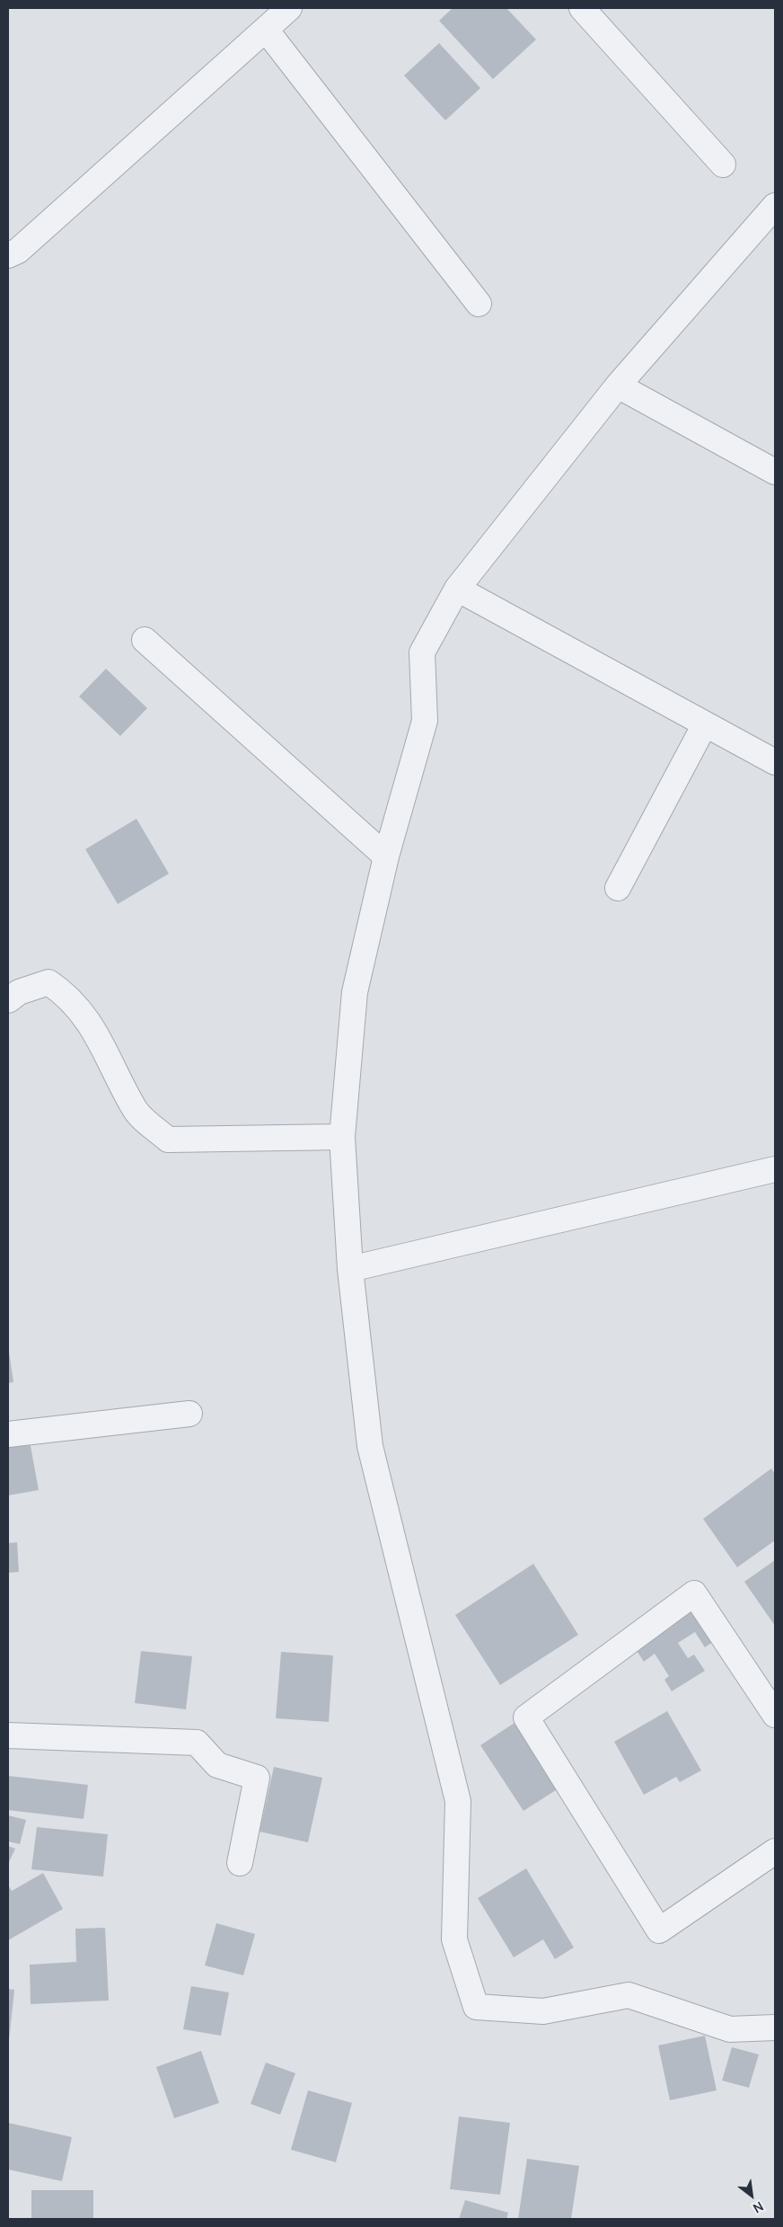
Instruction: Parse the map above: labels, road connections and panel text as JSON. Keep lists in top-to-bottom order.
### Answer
{
  "north": "bottom right"
}
